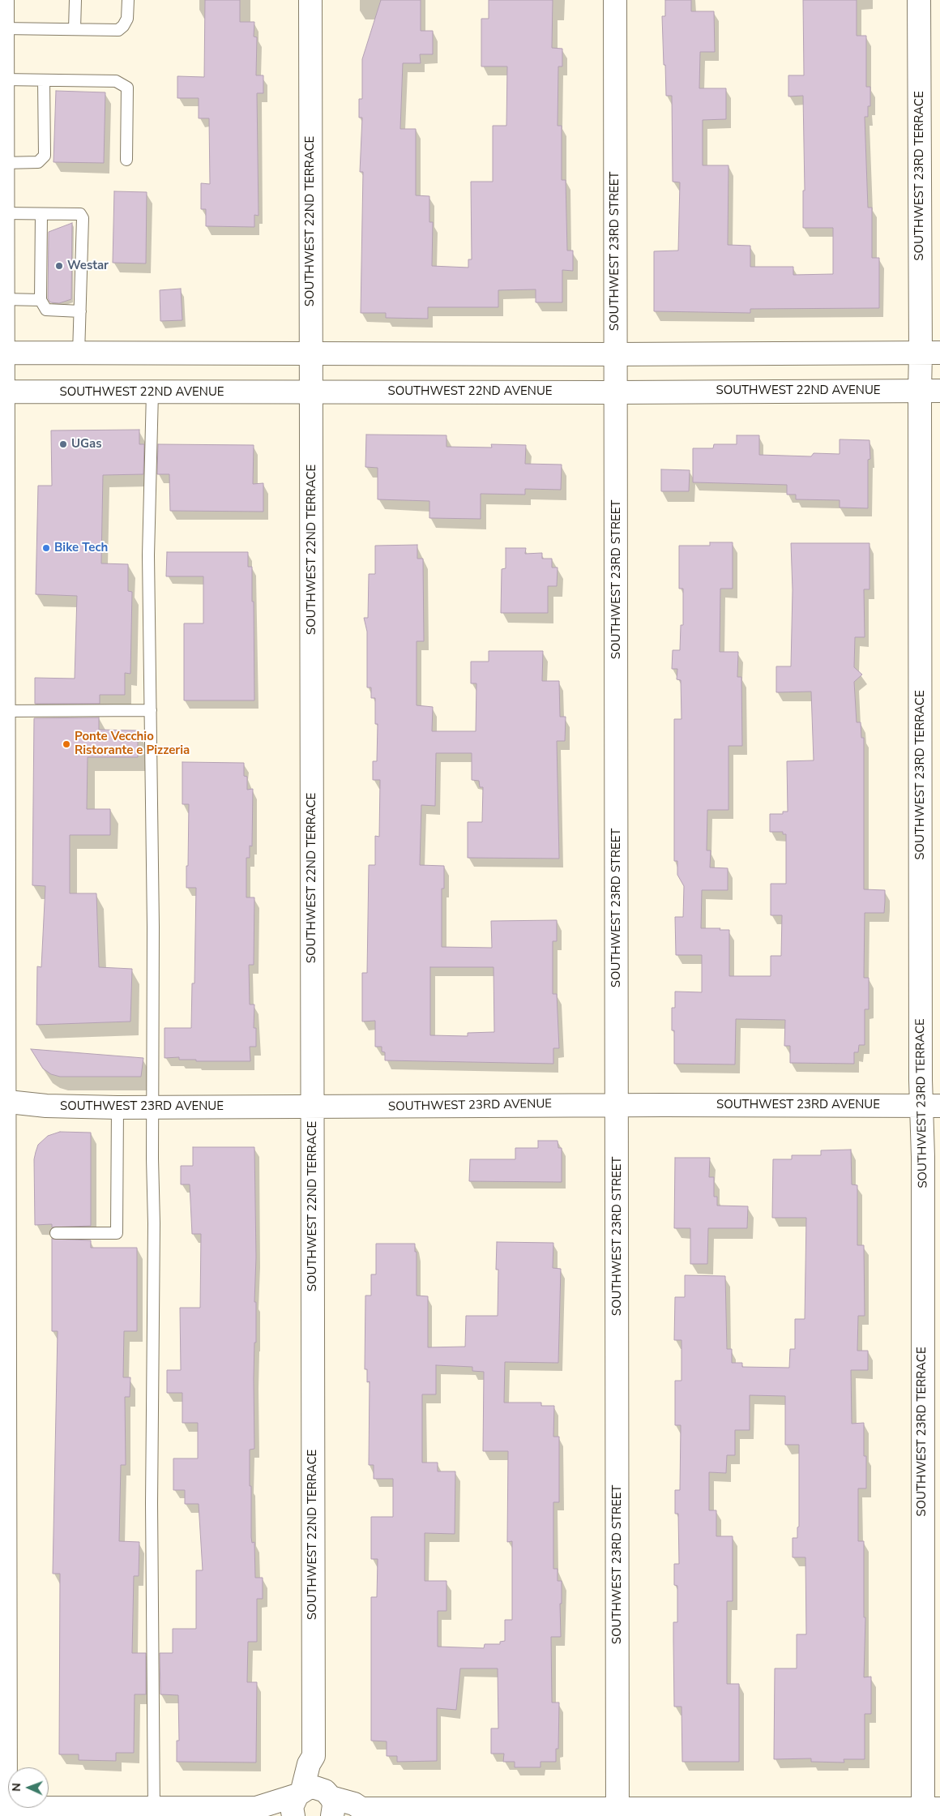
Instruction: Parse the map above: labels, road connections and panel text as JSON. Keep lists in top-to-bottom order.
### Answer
{
  "streets": {
    "street": [
      "SOUTHWEST 23RD TERRACE",
      "SOUTHWEST 22ND TERRACE",
      "SOUTHWEST 23RD STREET",
      "SOUTHWEST 22ND AVENUE",
      "SOUTHWEST 23RD AVENUE"
    ]
  },
  "crossings": [
    ["SOUTHWEST 23RD TERRACE", "SOUTHWEST 22ND AVENUE"],
    ["SOUTHWEST 23RD TERRACE", "SOUTHWEST 23RD AVENUE"],
    ["SOUTHWEST 22ND TERRACE", "SOUTHWEST 22ND AVENUE"],
    ["SOUTHWEST 22ND TERRACE", "SOUTHWEST 23RD AVENUE"],
    ["SOUTHWEST 23RD STREET", "SOUTHWEST 22ND AVENUE"],
    ["SOUTHWEST 23RD STREET", "SOUTHWEST 23RD AVENUE"]
  ],
  "places": [
    "Westar",
    "UGas",
    "Bike Tech",
    "Ponte Vecchio Ristorante e Pizzeria"
  ],
  "north": "left"
}
